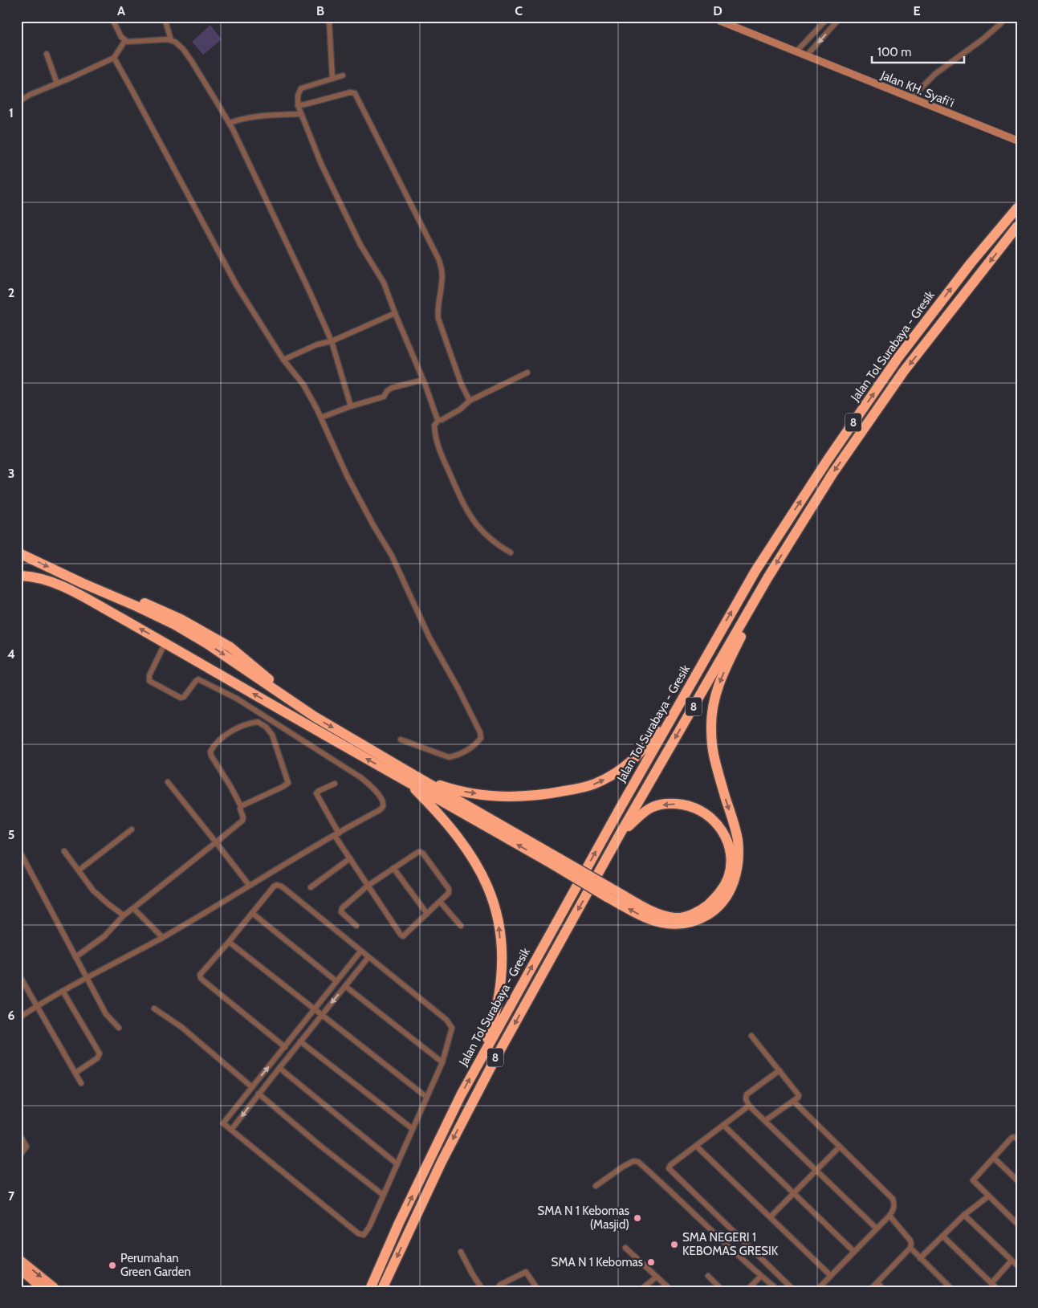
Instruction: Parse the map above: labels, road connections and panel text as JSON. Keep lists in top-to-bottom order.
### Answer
{
  "streets": {
    "highway": ["Jalan Tol Surabaya - Gresik", "8"],
    "main road": ["Jalan KH. Syafi'i"]
  },
  "crossings": [
    ["Jalan Tol Surabaya - Gresik", "8"]
  ],
  "places": [
    "SMA N 1 Kebomas (Masjid)",
    "SMA NEGERI 1 KEBOMAS GRESIK",
    "SMA N 1 Kebomas",
    "Perumahan Green Garden"
  ],
  "scale_bar": "100 m",
  "grid": {
    "columns": [
      "A",
      "B",
      "C",
      "D",
      "E"
    ],
    "rows": [
      "1",
      "2",
      "3",
      "4",
      "5",
      "6",
      "7"
    ]
  }
}
